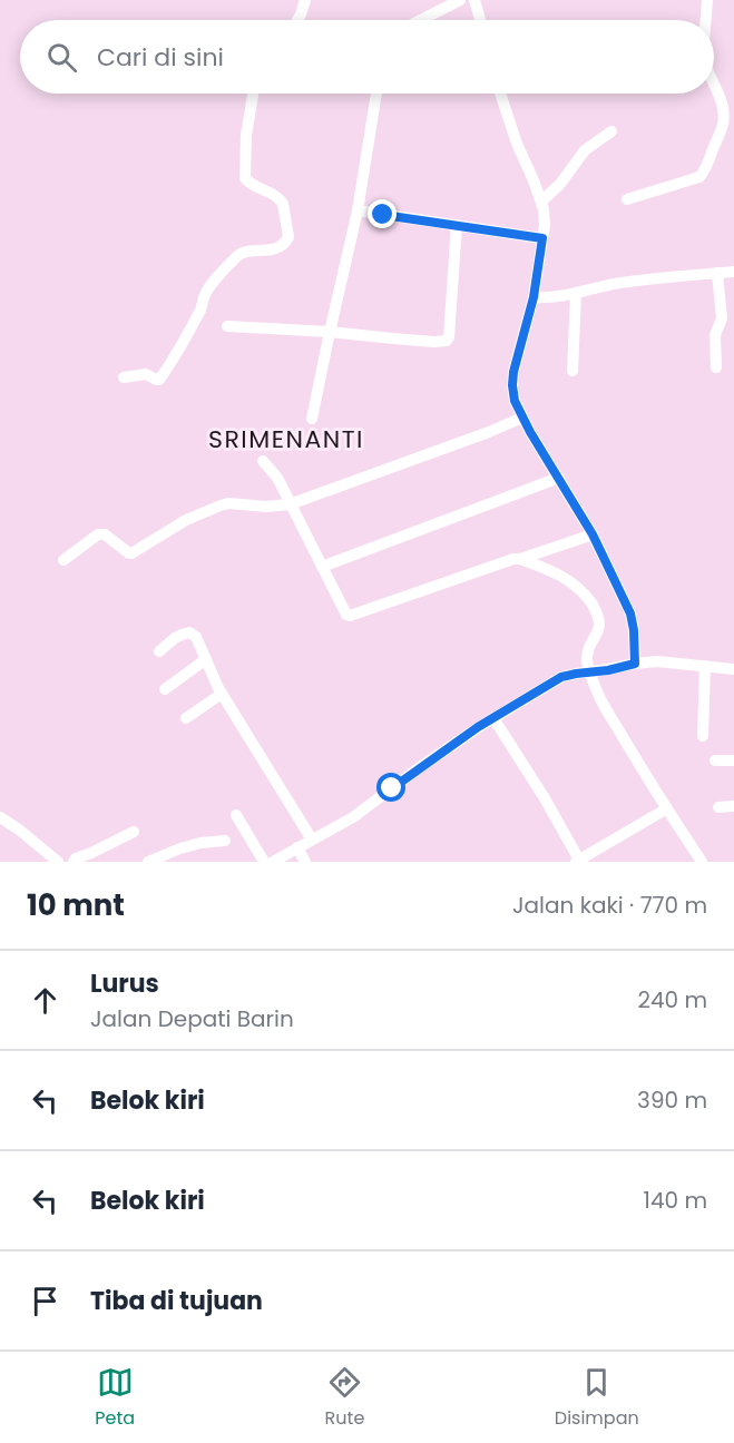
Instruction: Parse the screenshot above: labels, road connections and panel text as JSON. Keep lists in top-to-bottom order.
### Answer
{
  "districts": ["SRIMENANTI"],
  "page": {
    "search": "Cari di sini",
    "heading": ["10 mnt", "Jalan kaki · 770 m"],
    "list": [
      ["Lurus", "Jalan Depati Barin", "240 m"],
      ["Belok kiri", "390 m"],
      ["Belok kiri", "140 m"],
      "Tiba di tujuan"
    ],
    "nav": ["Peta", "Rute", "Disimpan"]
  }
}
